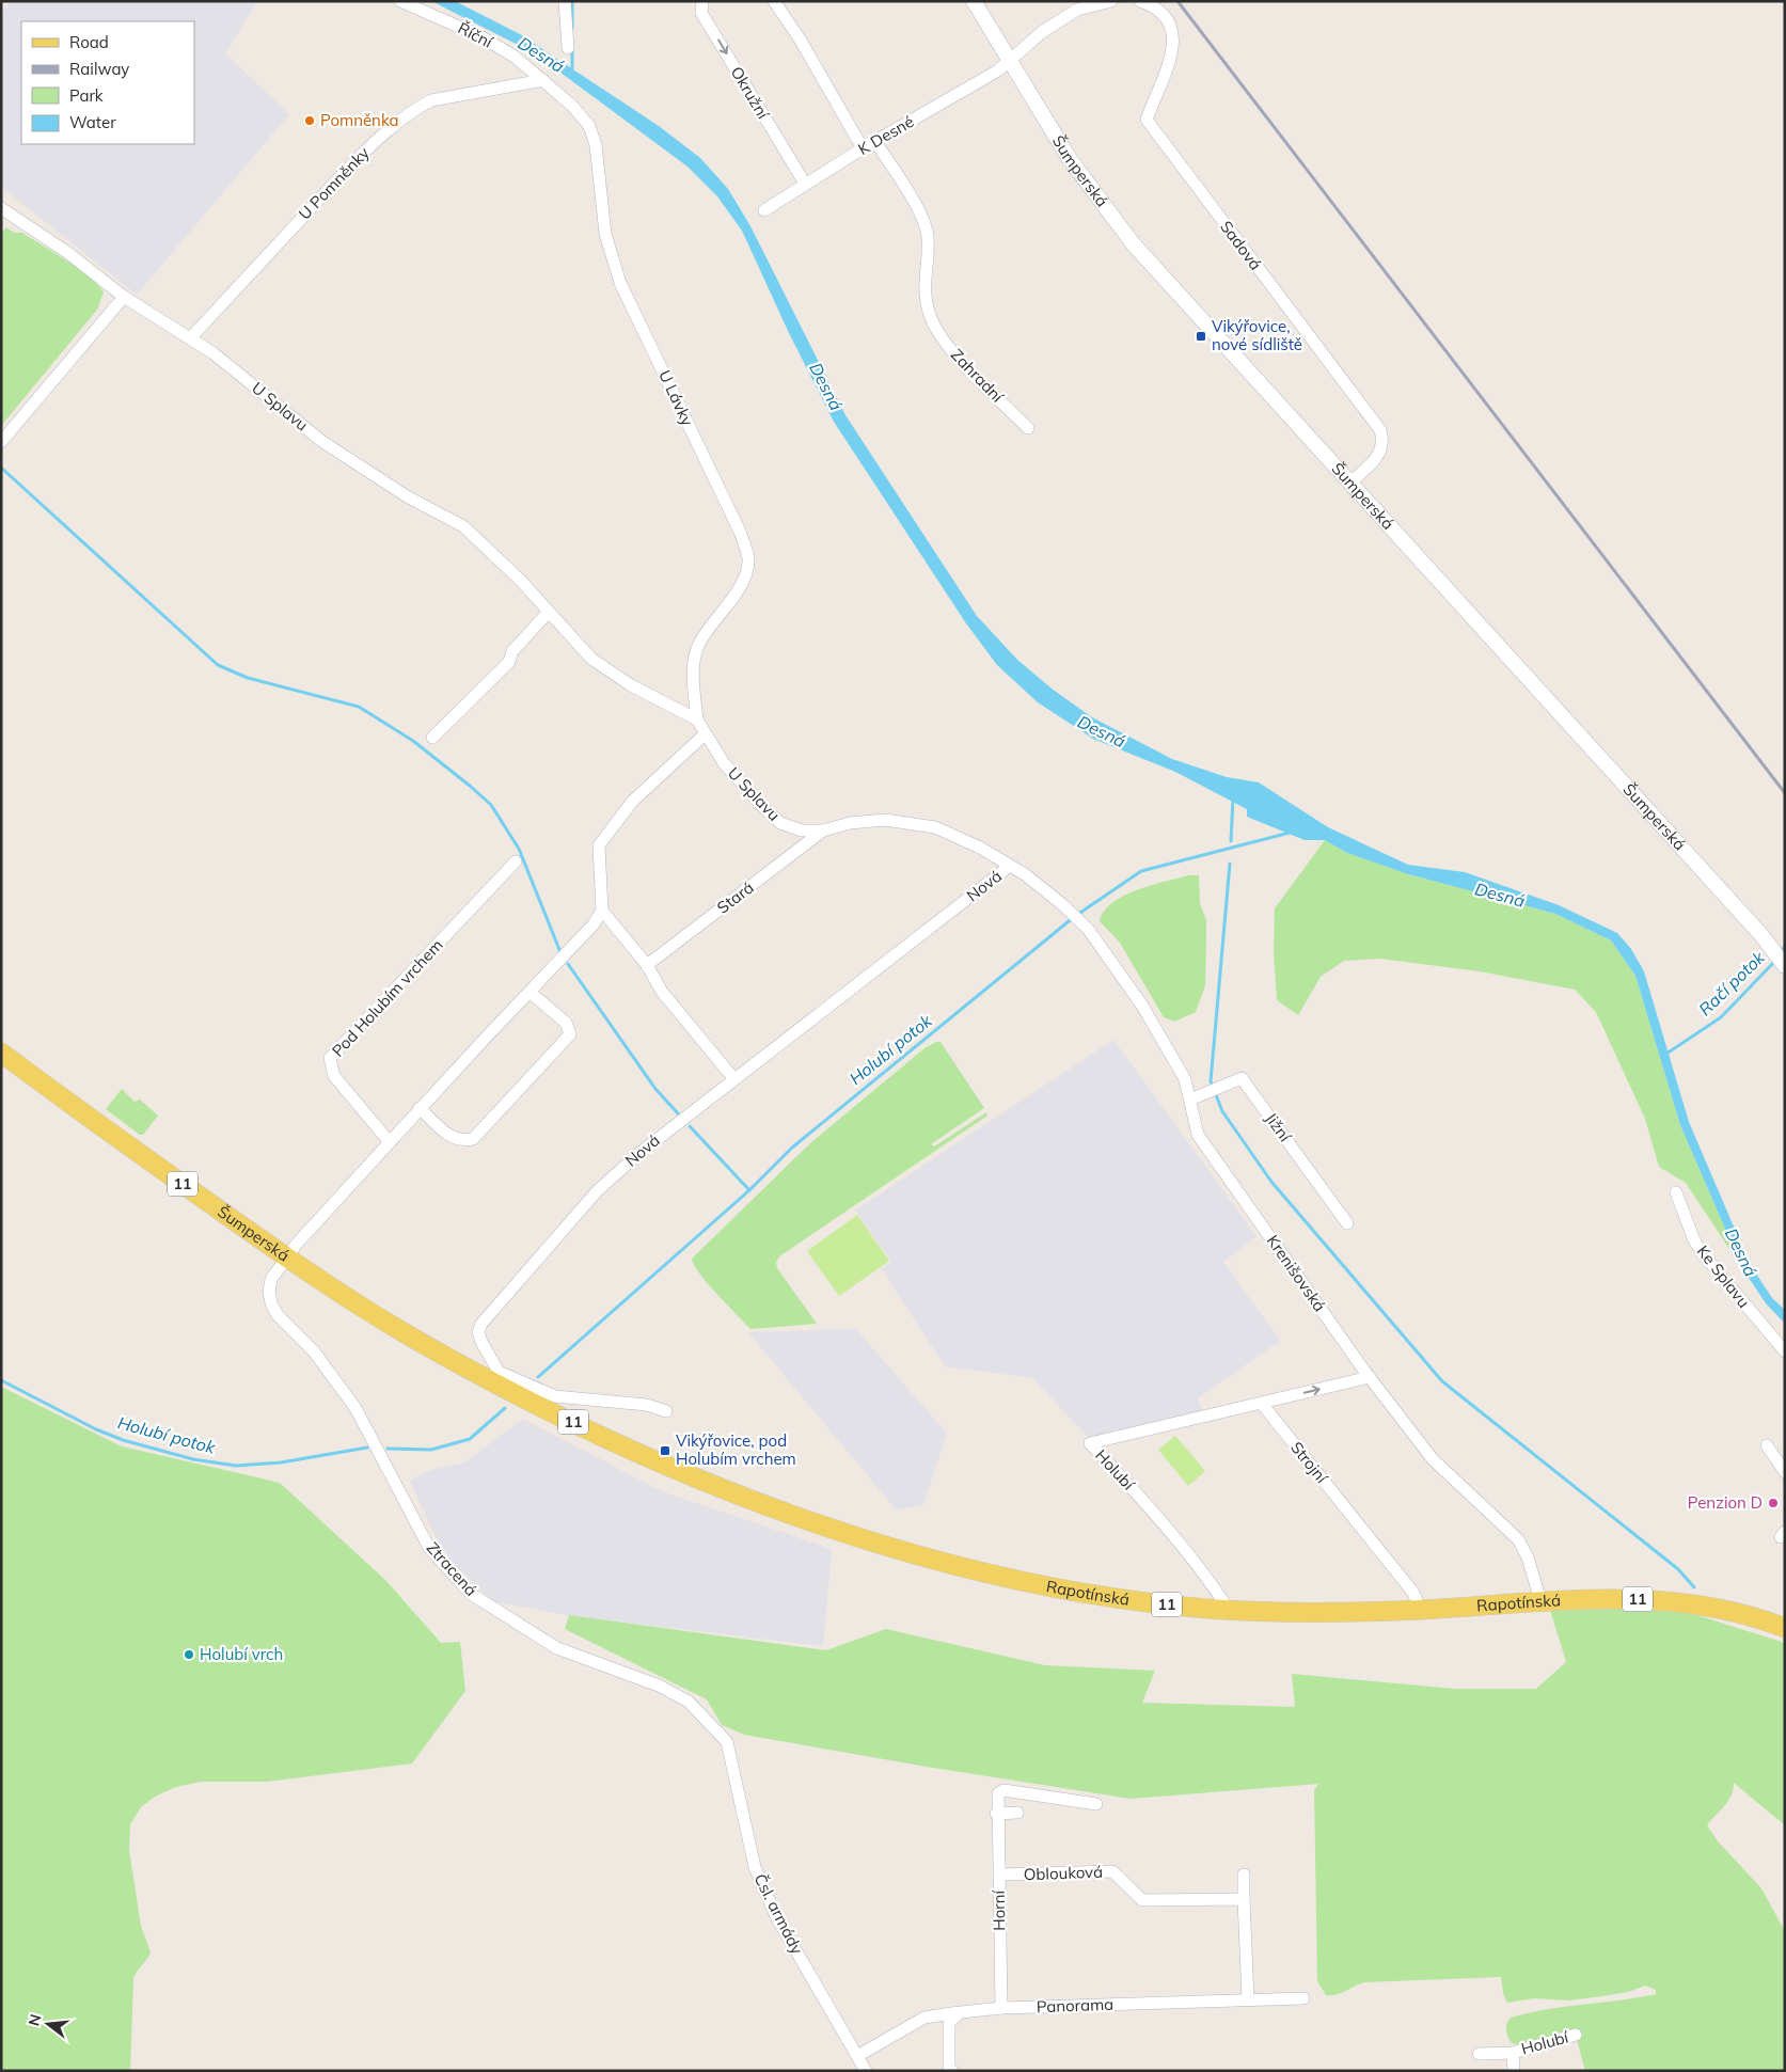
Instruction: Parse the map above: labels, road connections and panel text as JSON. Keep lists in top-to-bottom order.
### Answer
{
  "streets": {
    "main road": ["Šumperská", "11", "Rapotínská"],
    "street": [
      "Říční",
      "Okružní",
      "K Desné",
      "U Pomněnky",
      "Sadová",
      "Zahradní",
      "U Lávky",
      "U Splavu",
      "Nová",
      "Stará",
      "Pod Holubím vrchem",
      "Jižní",
      "Krenišovská",
      "Ke Splavu",
      "Strojní",
      "Holubí",
      "Ztracená",
      "Oblouková",
      "Horní",
      "Čsl. armády",
      "Panorama"
    ]
  },
  "crossings": [
    ["Říční", "U Pomněnky"],
    ["Říční", "U Lávky"],
    ["Okružní", "K Desné"],
    ["K Desné", "Šumperská"],
    ["K Desné", "Zahradní"],
    ["Šumperská", "Sadová"],
    ["Šumperská", "Ztracená"],
    ["Šumperská", "Rapotínská"],
    ["U Pomněnky", "U Lávky"],
    ["U Pomněnky", "U Splavu"],
    ["U Lávky", "U Splavu"],
    ["U Splavu", "Nová"],
    ["U Splavu", "Stará"],
    ["U Splavu", "Krenišovská"],
    ["Jižní", "Krenišovská"],
    ["Krenišovská", "Rapotínská"],
    ["Strojní", "Holubí"],
    ["Strojní", "Rapotínská"],
    ["Holubí", "Rapotínská"],
    ["Ztracená", "Čsl. armády"],
    ["Oblouková", "Horní"],
    ["Horní", "Panorama"],
    ["Čsl. armády", "Panorama"]
  ],
  "water": ["Desná", "Račí potok", "Holubí potok"],
  "places": {
    "other": ["Pomněnka", "Penzion D", "Holubí vrch"],
    "transit": ["Vikýřovice, nové sídliště", "Vikýřovice, pod Holubím vrchem"]
  },
  "legend": [
    "Road",
    "Railway",
    "Park",
    "Water"
  ],
  "north": "left"
}
